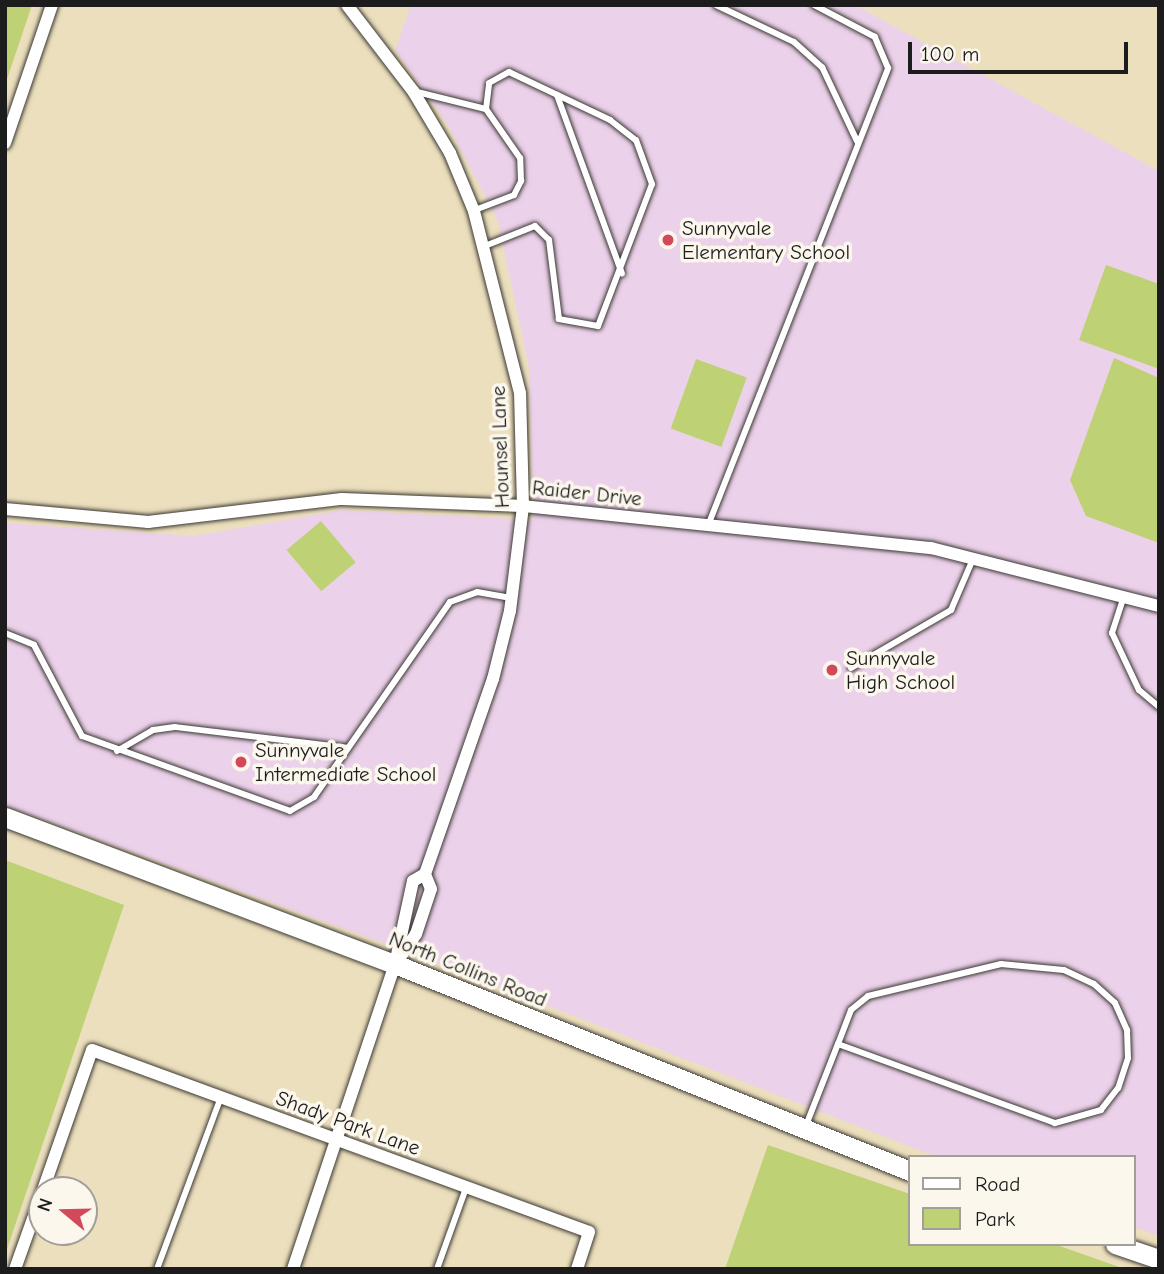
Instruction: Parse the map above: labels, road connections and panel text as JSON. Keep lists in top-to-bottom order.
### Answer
{
  "streets": {
    "street": [
      "Hounsel Lane",
      "Raider Drive",
      "North Collins Road",
      "Shady Park Lane"
    ]
  },
  "crossings": [
    ["Hounsel Lane", "Raider Drive"],
    ["Hounsel Lane", "North Collins Road"]
  ],
  "places": ["Sunnyvale Elementary School", "Sunnyvale High School", "Sunnyvale Intermediate School"],
  "legend": ["Road", "Park"],
  "scale_bar": "100 m",
  "north": "left"
}
